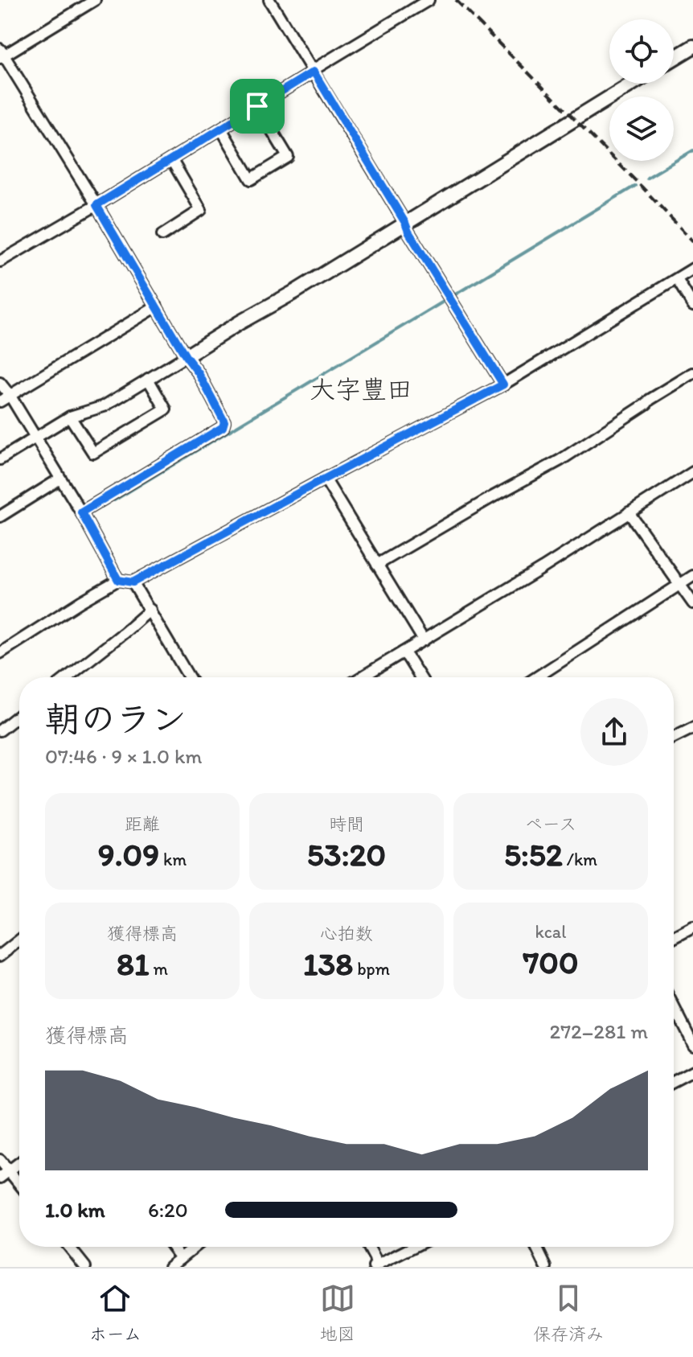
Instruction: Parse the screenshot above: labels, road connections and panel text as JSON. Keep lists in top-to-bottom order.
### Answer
{
  "districts": ["大字豊田"],
  "page": {
    "heading": ["朝のラン", "07:46 · 9 × 1.0 km"],
    "stats": [
      ["距離", "9.09 km"],
      ["時間", "53:20"],
      ["ペース", "5:52 /km"],
      ["獲得標高", "81 m"],
      ["心拍数", "138 bpm"],
      ["kcal", "700"]
    ],
    "chart": ["獲得標高", "272–281 m"],
    "list": [
      {
        "name": "1.0 km",
        "note": "6:20"
      }
    ],
    "tabs": ["ホーム", "地図", "保存済み"]
  }
}
